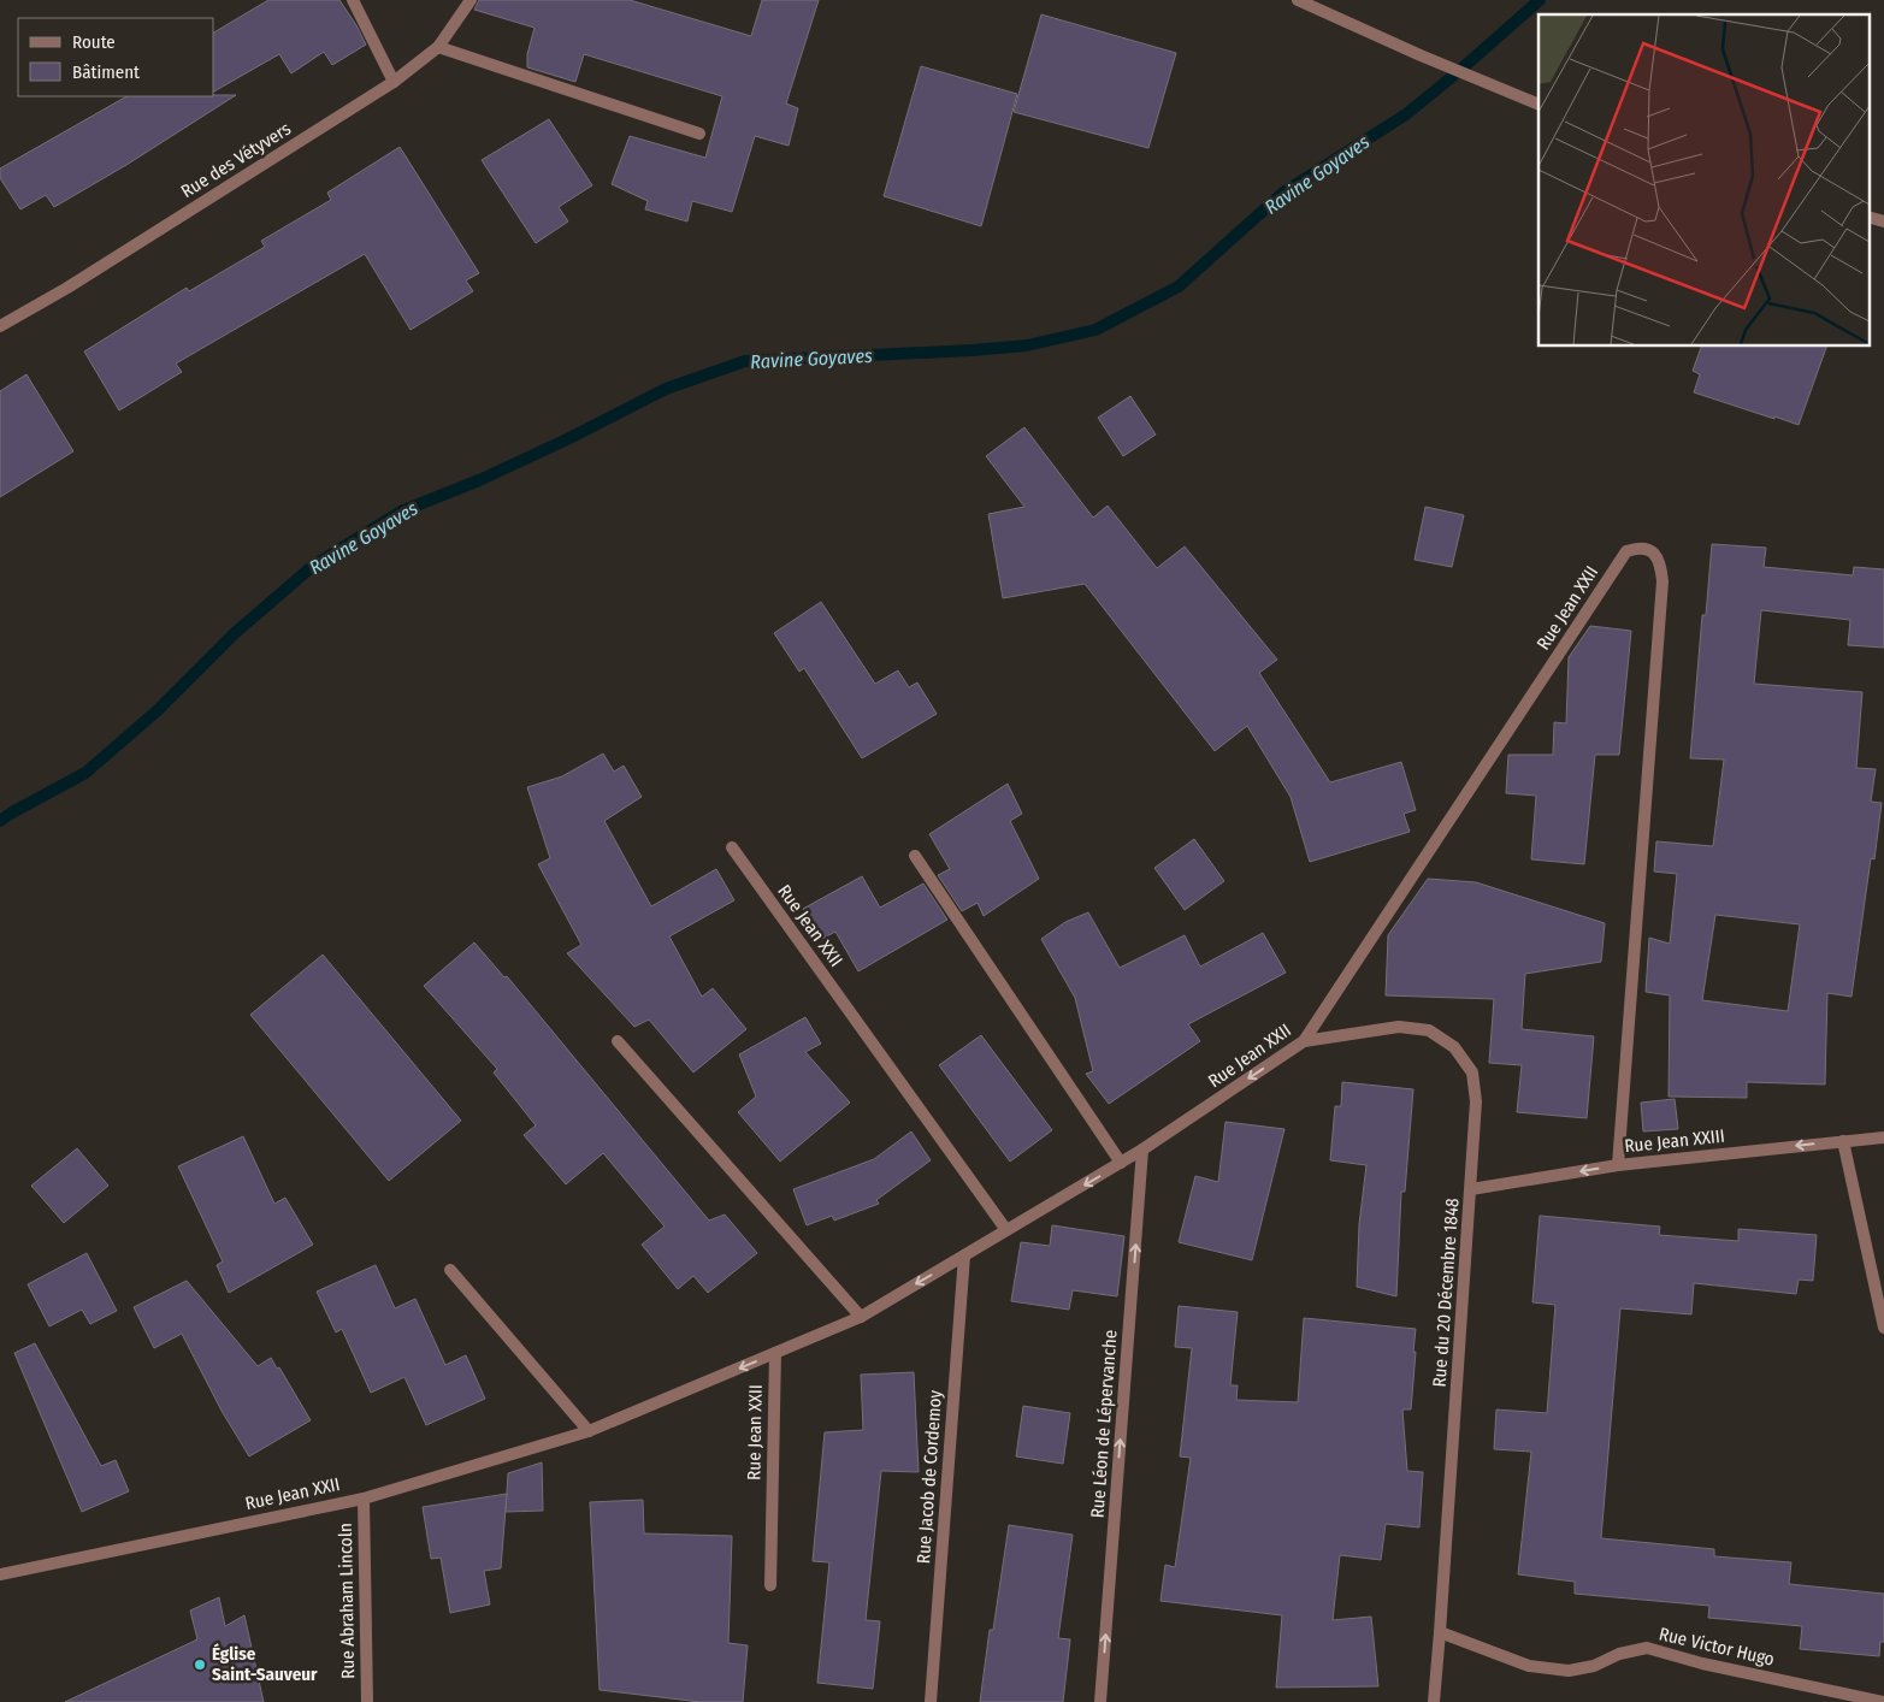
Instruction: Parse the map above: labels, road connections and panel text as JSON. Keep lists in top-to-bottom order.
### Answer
{
  "streets": {
    "street": [
      "Rue des Vétyvers",
      "Rue Jean XXII",
      "Rue Jean XXIII",
      "Rue du 20 Décembre 1848",
      "Rue Léon de Lépervanche",
      "Rue Jacob de Cordemoy",
      "Rue Abraham Lincoln",
      "Rue Victor Hugo"
    ]
  },
  "crossings": [
    ["Rue Jean XXII", "Rue Jean XXIII"],
    ["Rue Jean XXII", "Rue du 20 Décembre 1848"],
    ["Rue Jean XXII", "Rue Léon de Lépervanche"],
    ["Rue Jean XXII", "Rue Jacob de Cordemoy"],
    ["Rue Jean XXII", "Rue Abraham Lincoln"],
    ["Rue Jean XXIII", "Rue du 20 Décembre 1848"],
    ["Rue du 20 Décembre 1848", "Rue Victor Hugo"]
  ],
  "one_way": ["Rue Jean XXIII", "Rue Léon de Lépervanche"],
  "water": ["Ravine Goyaves"],
  "places": ["Église Saint-Sauveur"],
  "legend": ["Route", "Bâtiment"]
}
